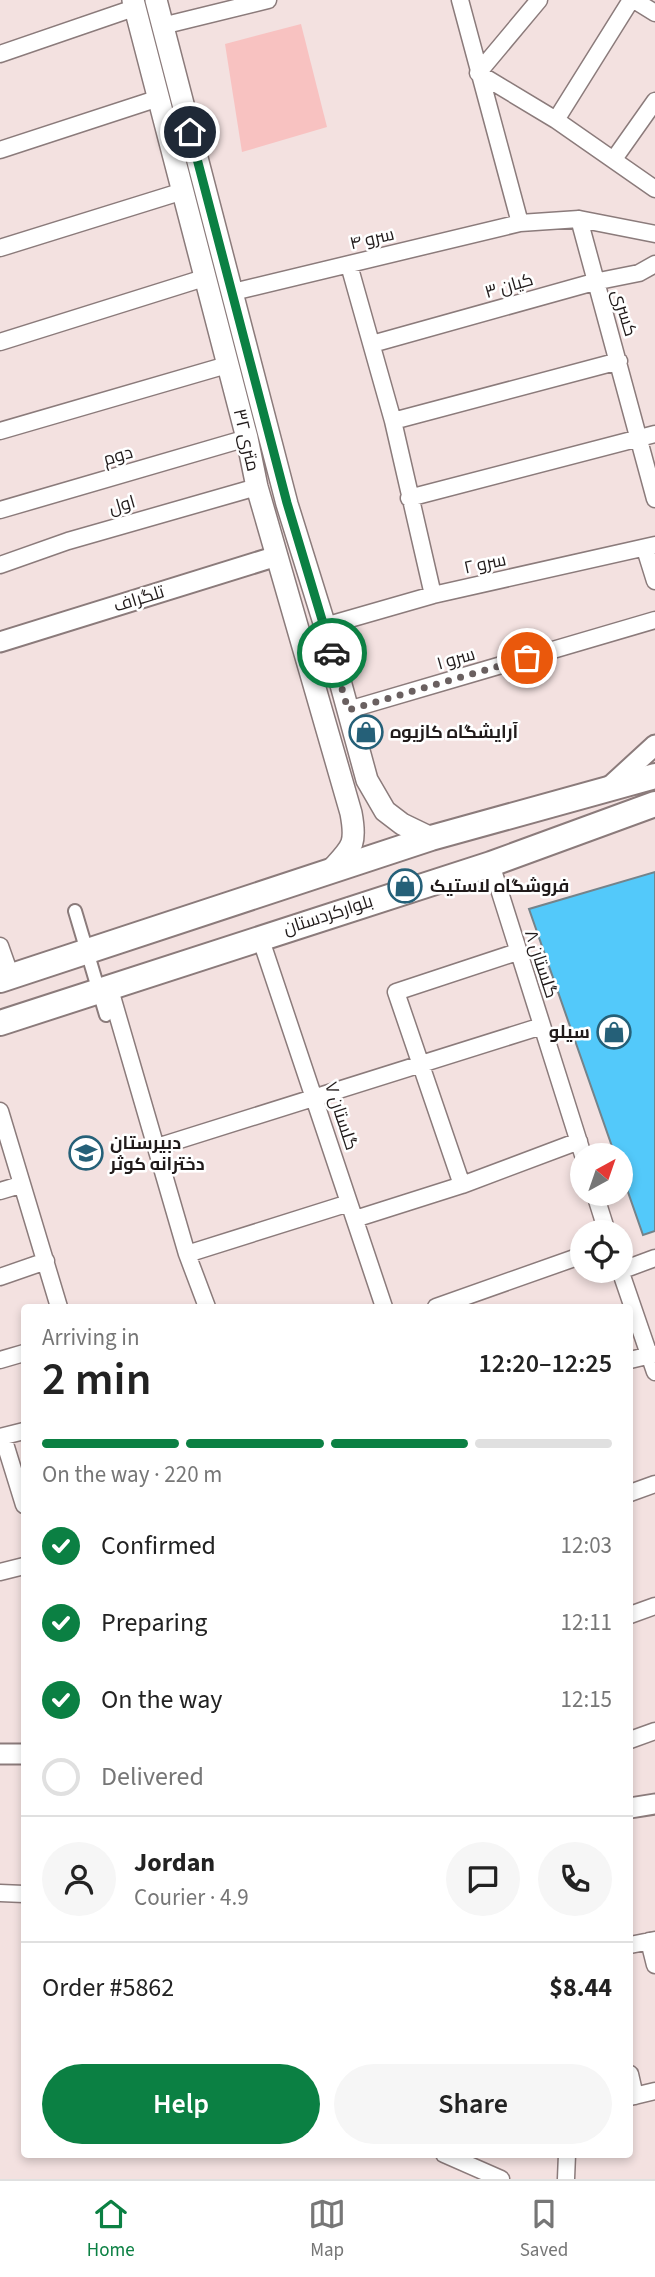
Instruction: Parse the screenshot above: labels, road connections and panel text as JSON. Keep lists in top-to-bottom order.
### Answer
{
  "streets": {
    "main road": ["۳۲ متری", "بلوارکردستان"],
    "street": [
      "سرو ۴",
      "کیان ۳",
      "کسری",
      "دوم",
      "اول",
      "سرو ۲",
      "تلگراف",
      "سرو ۱",
      "گلستان ۸",
      "گلستان ۷"
    ]
  },
  "crossings": [
    ["سرو ۴", "کسری"],
    ["سرو ۴", "۳۲ متری"],
    ["کیان ۳", "کسری"],
    ["۳۲ متری", "دوم"],
    ["۳۲ متری", "اول"],
    ["۳۲ متری", "سرو ۲"],
    ["۳۲ متری", "تلگراف"],
    ["۳۲ متری", "سرو ۱"],
    ["بلوارکردستان", "گلستان ۸"],
    ["بلوارکردستان", "گلستان ۷"]
  ],
  "places": {
    "shop": ["آرایشگاه کازیوه", "فروشگاه لاستیک", "سیلو"],
    "school or university": ["دبیرستان دخترانه کوثر"]
  },
  "north": "top right",
  "page": {
    "heading": ["2 min", "Arriving in", "12:20–12:25"],
    "panel": [
      "Jordan",
      "Courier · 4.9",
      "Order #5862",
      "$8.44"
    ],
    "bar": "On the way · 220 m",
    "list": [
      ["Confirmed", "12:03"],
      ["Preparing", "12:11"],
      ["On the way", "12:15"],
      "Delivered"
    ],
    "buttons": ["Help", "Share"],
    "tabs": ["Home", "Map", "Saved"]
  }
}
